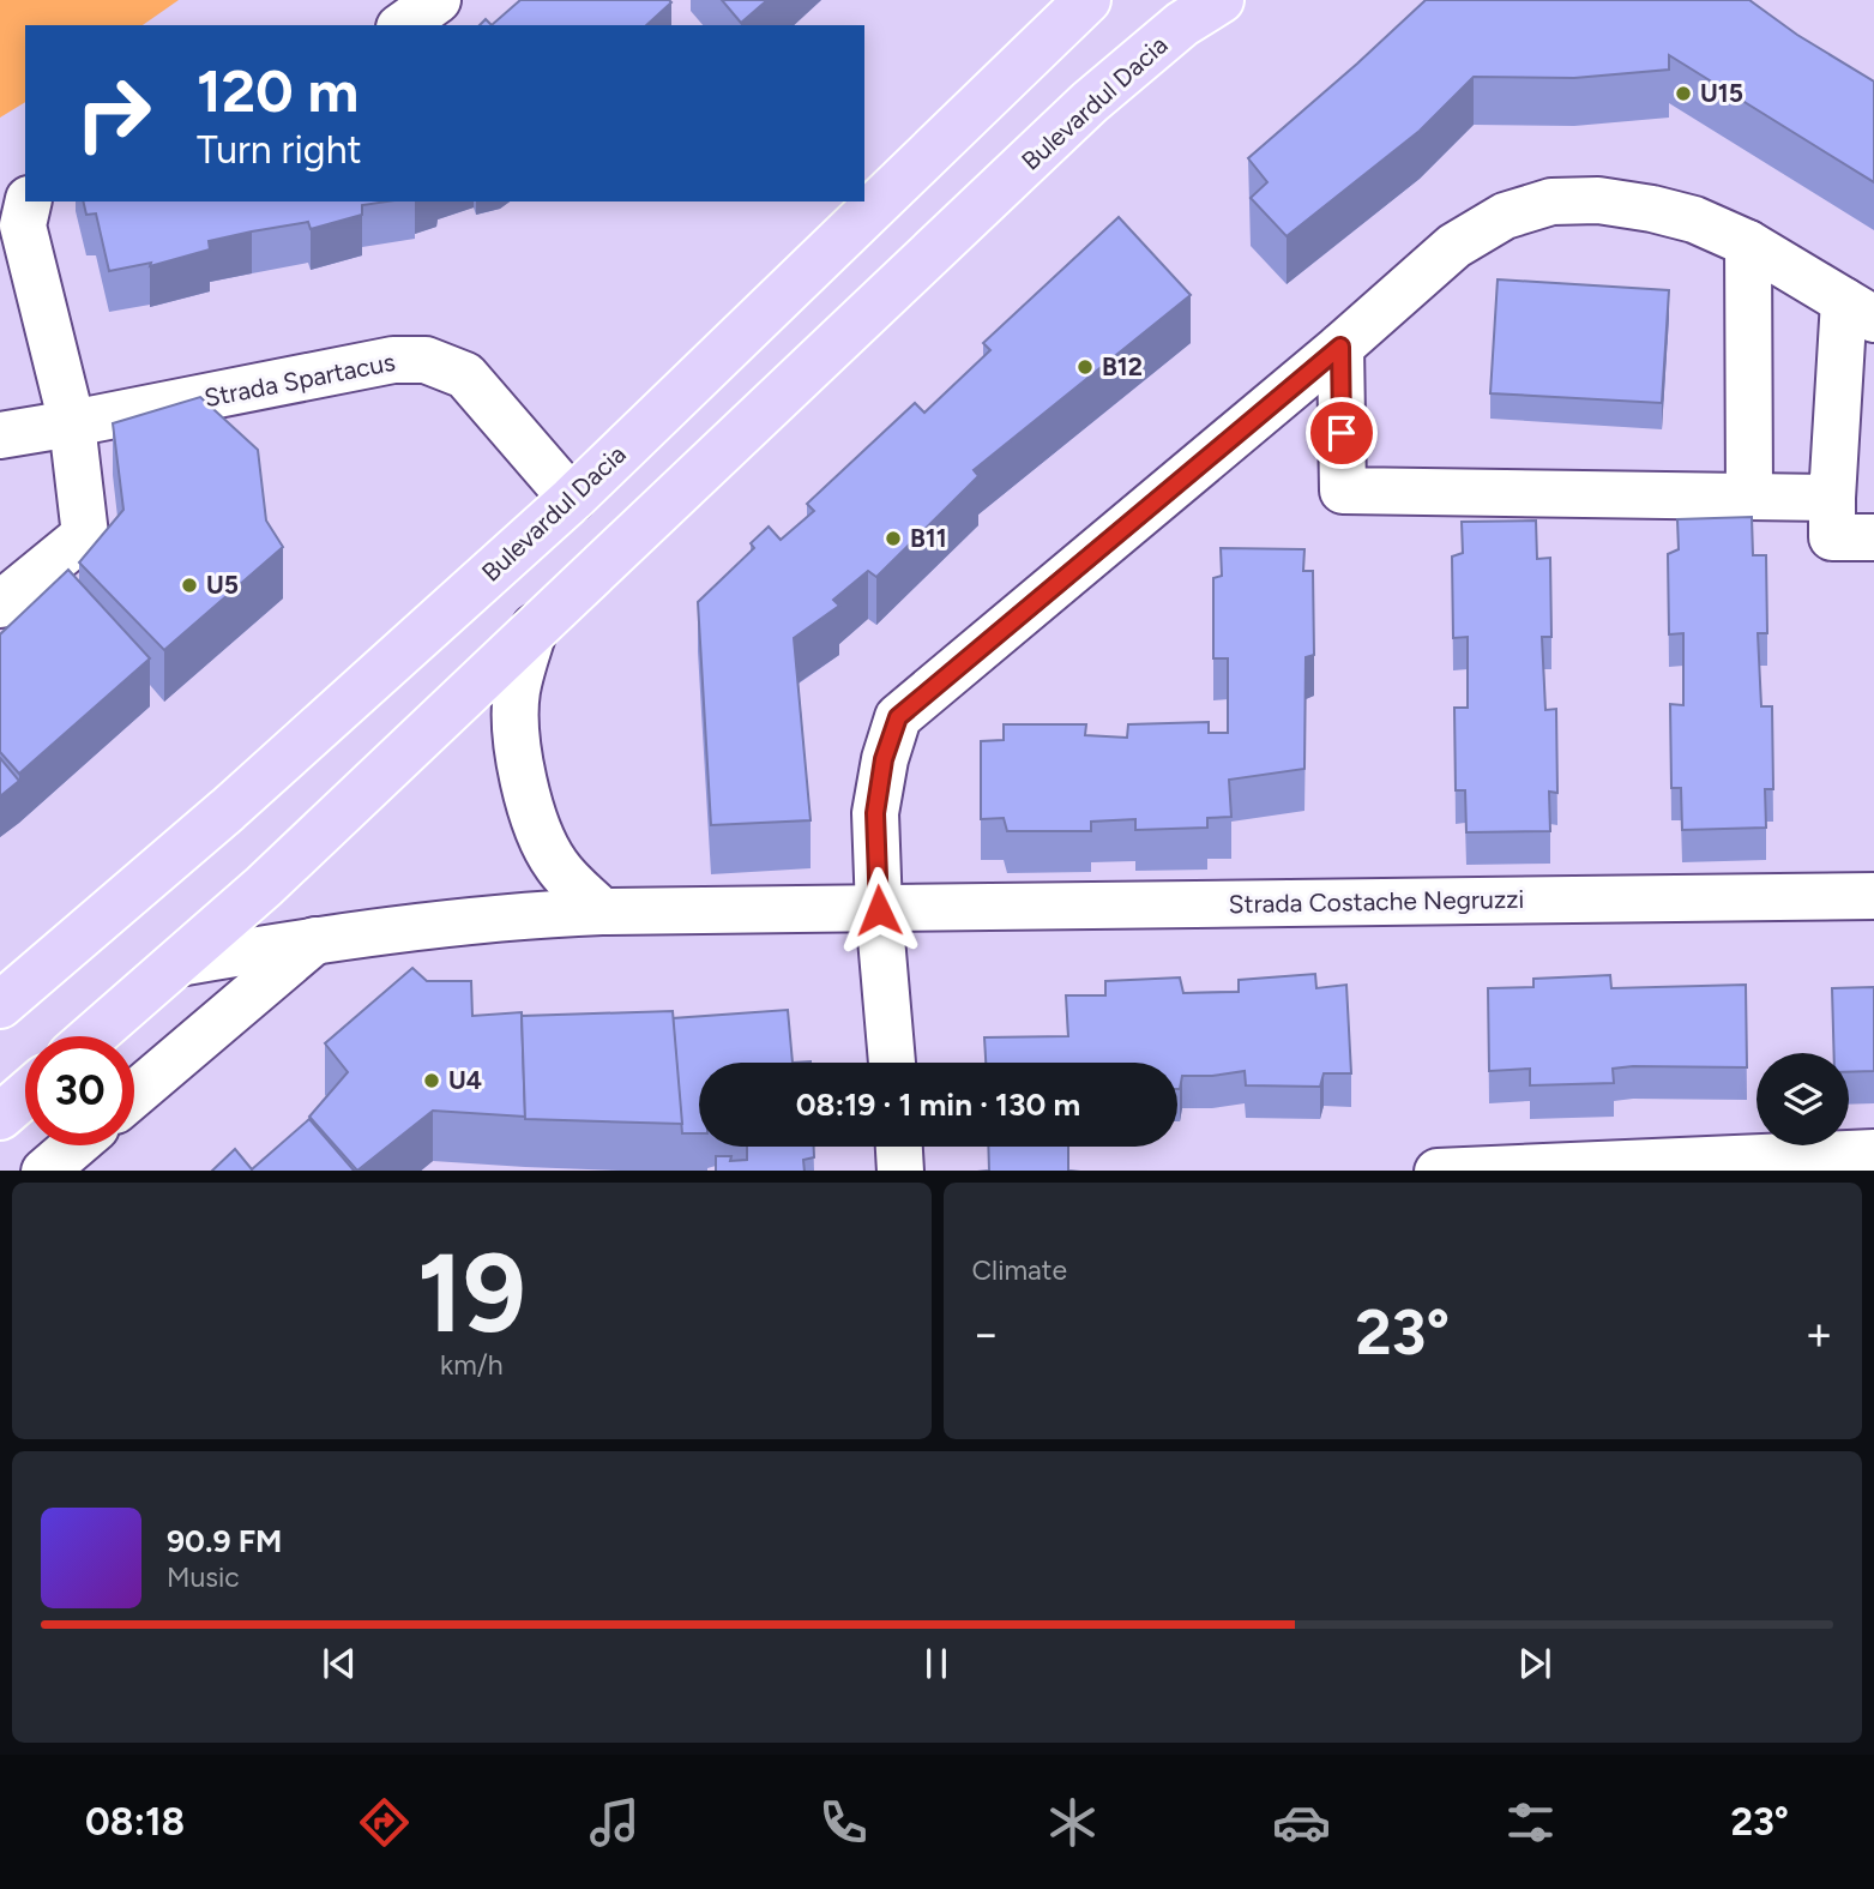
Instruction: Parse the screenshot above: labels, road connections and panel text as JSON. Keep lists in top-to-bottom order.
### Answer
{
  "streets": {
    "main road": ["Bulevardul Dacia"],
    "street": ["Strada Spartacus", "Strada Costache Negruzzi"]
  },
  "crossings": [
    ["Bulevardul Dacia", "Strada Spartacus"]
  ],
  "places": [
    "U15",
    "B12",
    "B11",
    "U5",
    "U4"
  ],
  "page": {
    "turn": ["120 m", "Turn right"],
    "limit": "30",
    "trip": "08:19 · 1 min · 130 m",
    "tile": [
      ["19", "km/h"],
      "Climate"
    ],
    "heat": ["−", "23°", "+"],
    "song": ["90.9 FM", "Music"],
    "tabs": ["08:18", "23°"]
  }
}
